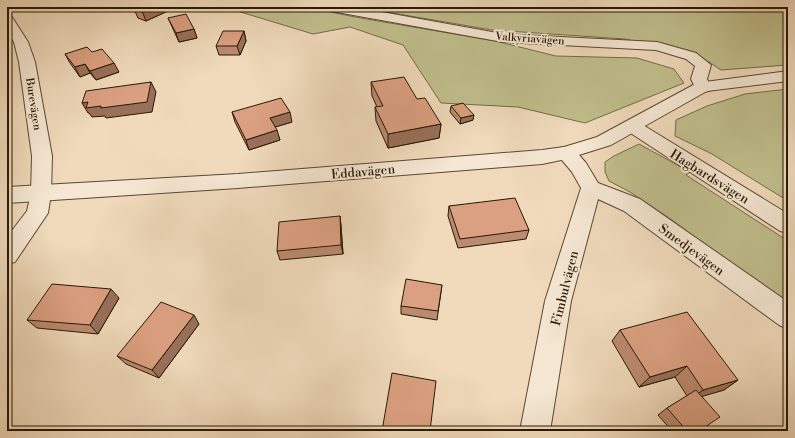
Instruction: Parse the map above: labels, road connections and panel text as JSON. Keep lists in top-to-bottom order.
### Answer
{
  "streets": {
    "street": [
      "Valkyriavägen",
      "Burevägen",
      "Eddavägen",
      "Hagbardsvägen",
      "Smedjevägen",
      "Fimbulvägen"
    ]
  },
  "crossings": [
    ["Valkyriavägen", "Eddavägen"],
    ["Burevägen", "Eddavägen"],
    ["Eddavägen", "Hagbardsvägen"],
    ["Smedjevägen", "Fimbulvägen"]
  ]
}
